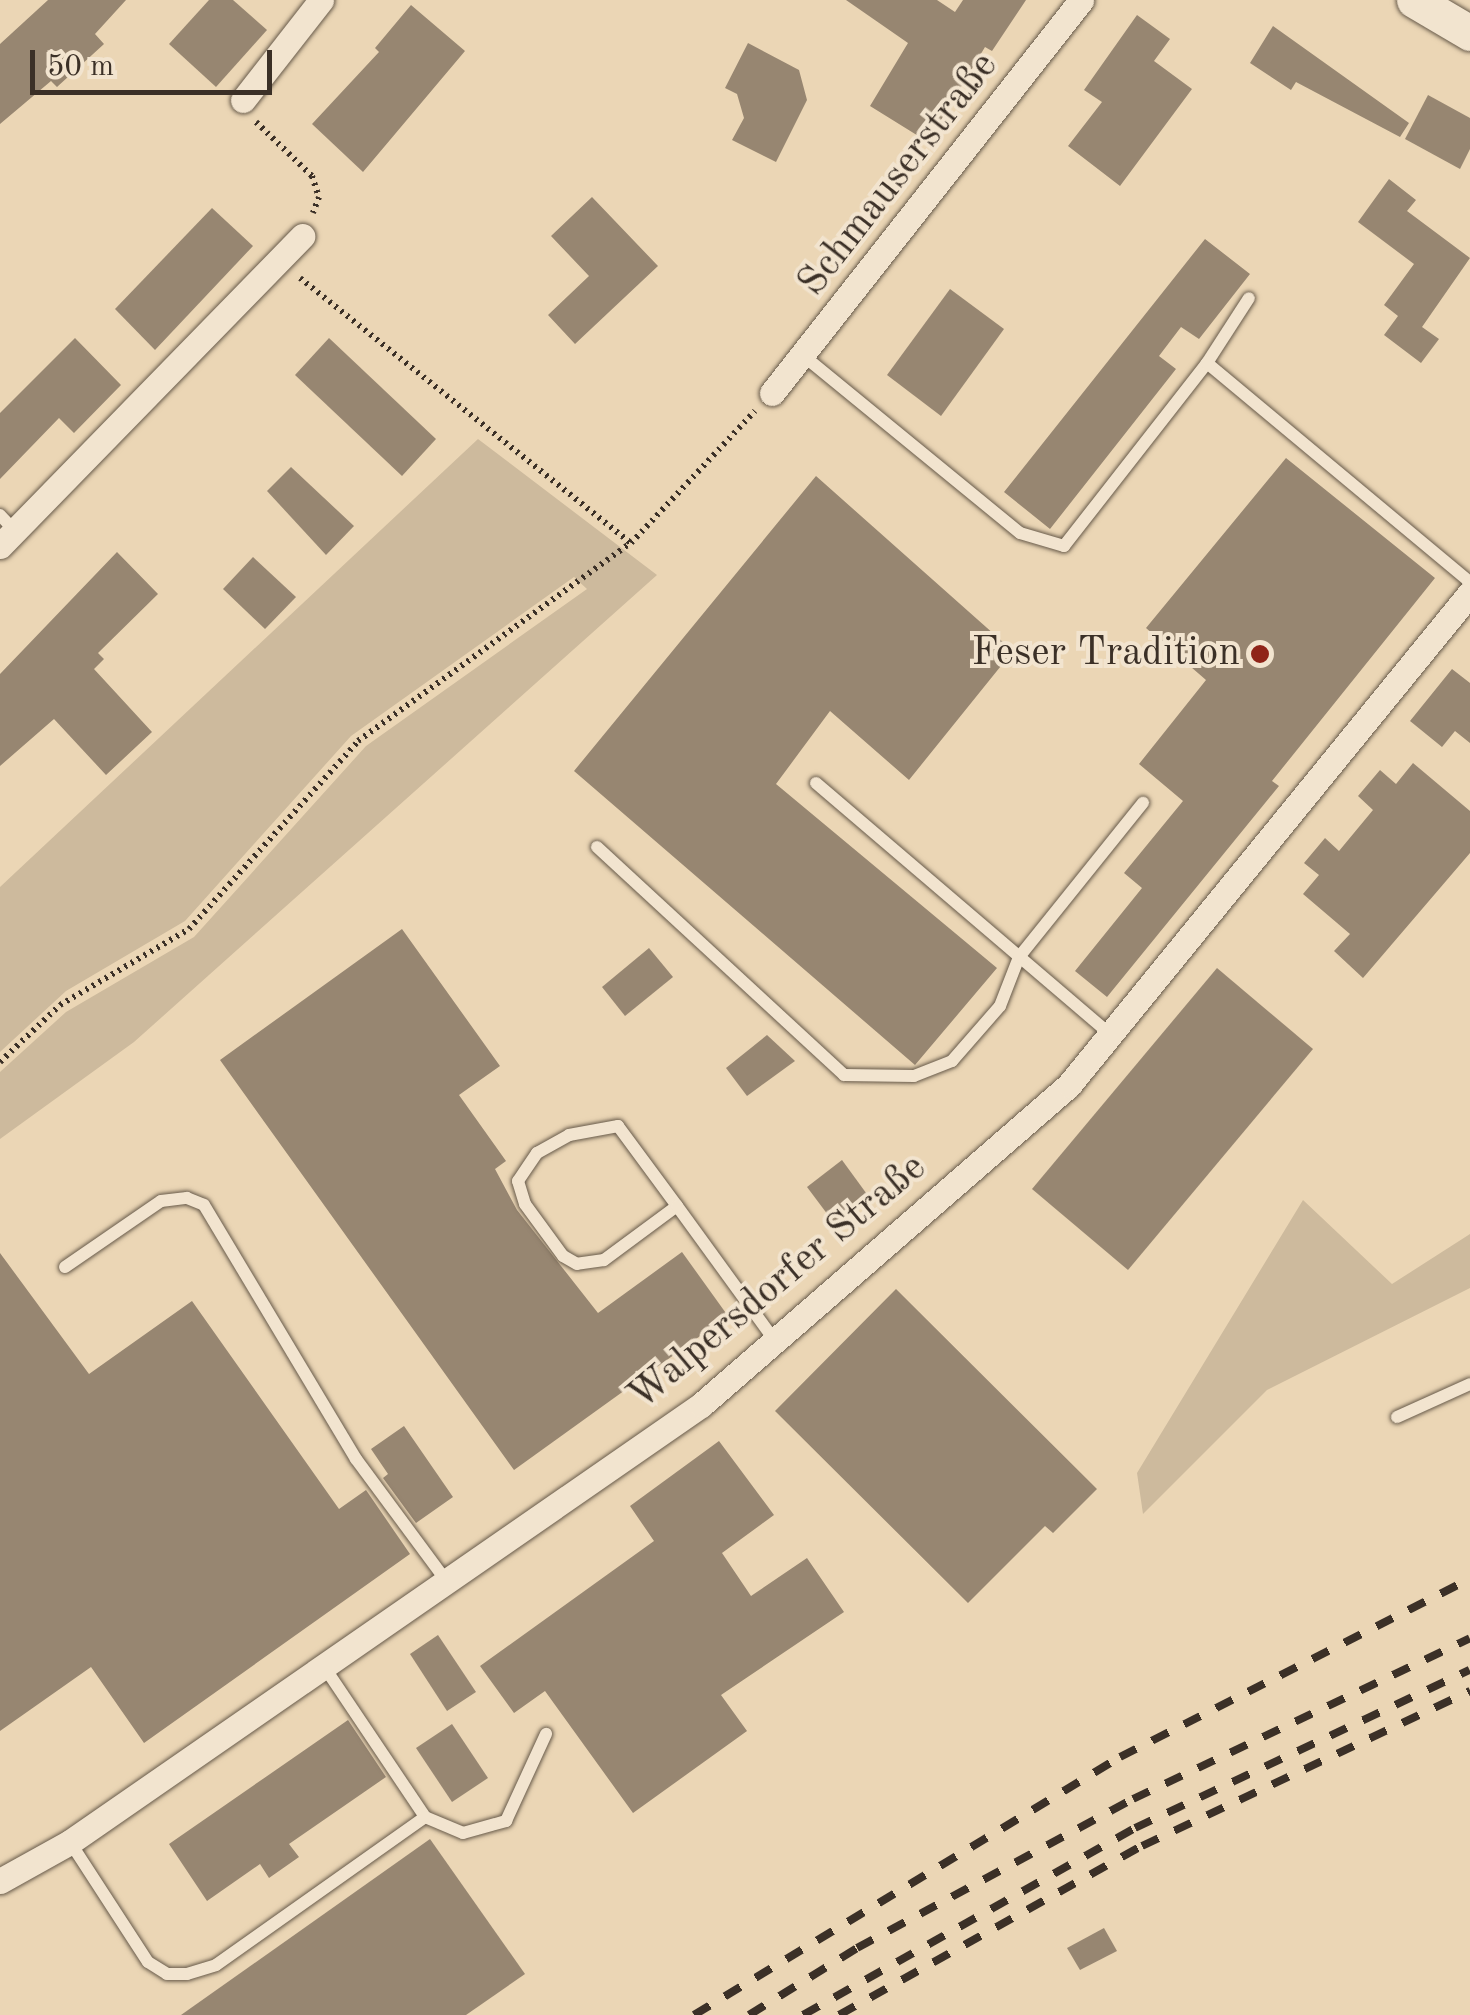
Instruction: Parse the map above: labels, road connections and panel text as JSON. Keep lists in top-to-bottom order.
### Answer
{
  "streets": {
    "street": ["Schmauserstraße", "Walpersdorfer Straße"]
  },
  "places": ["Feser Tradition"],
  "scale_bar": "50 m"
}
